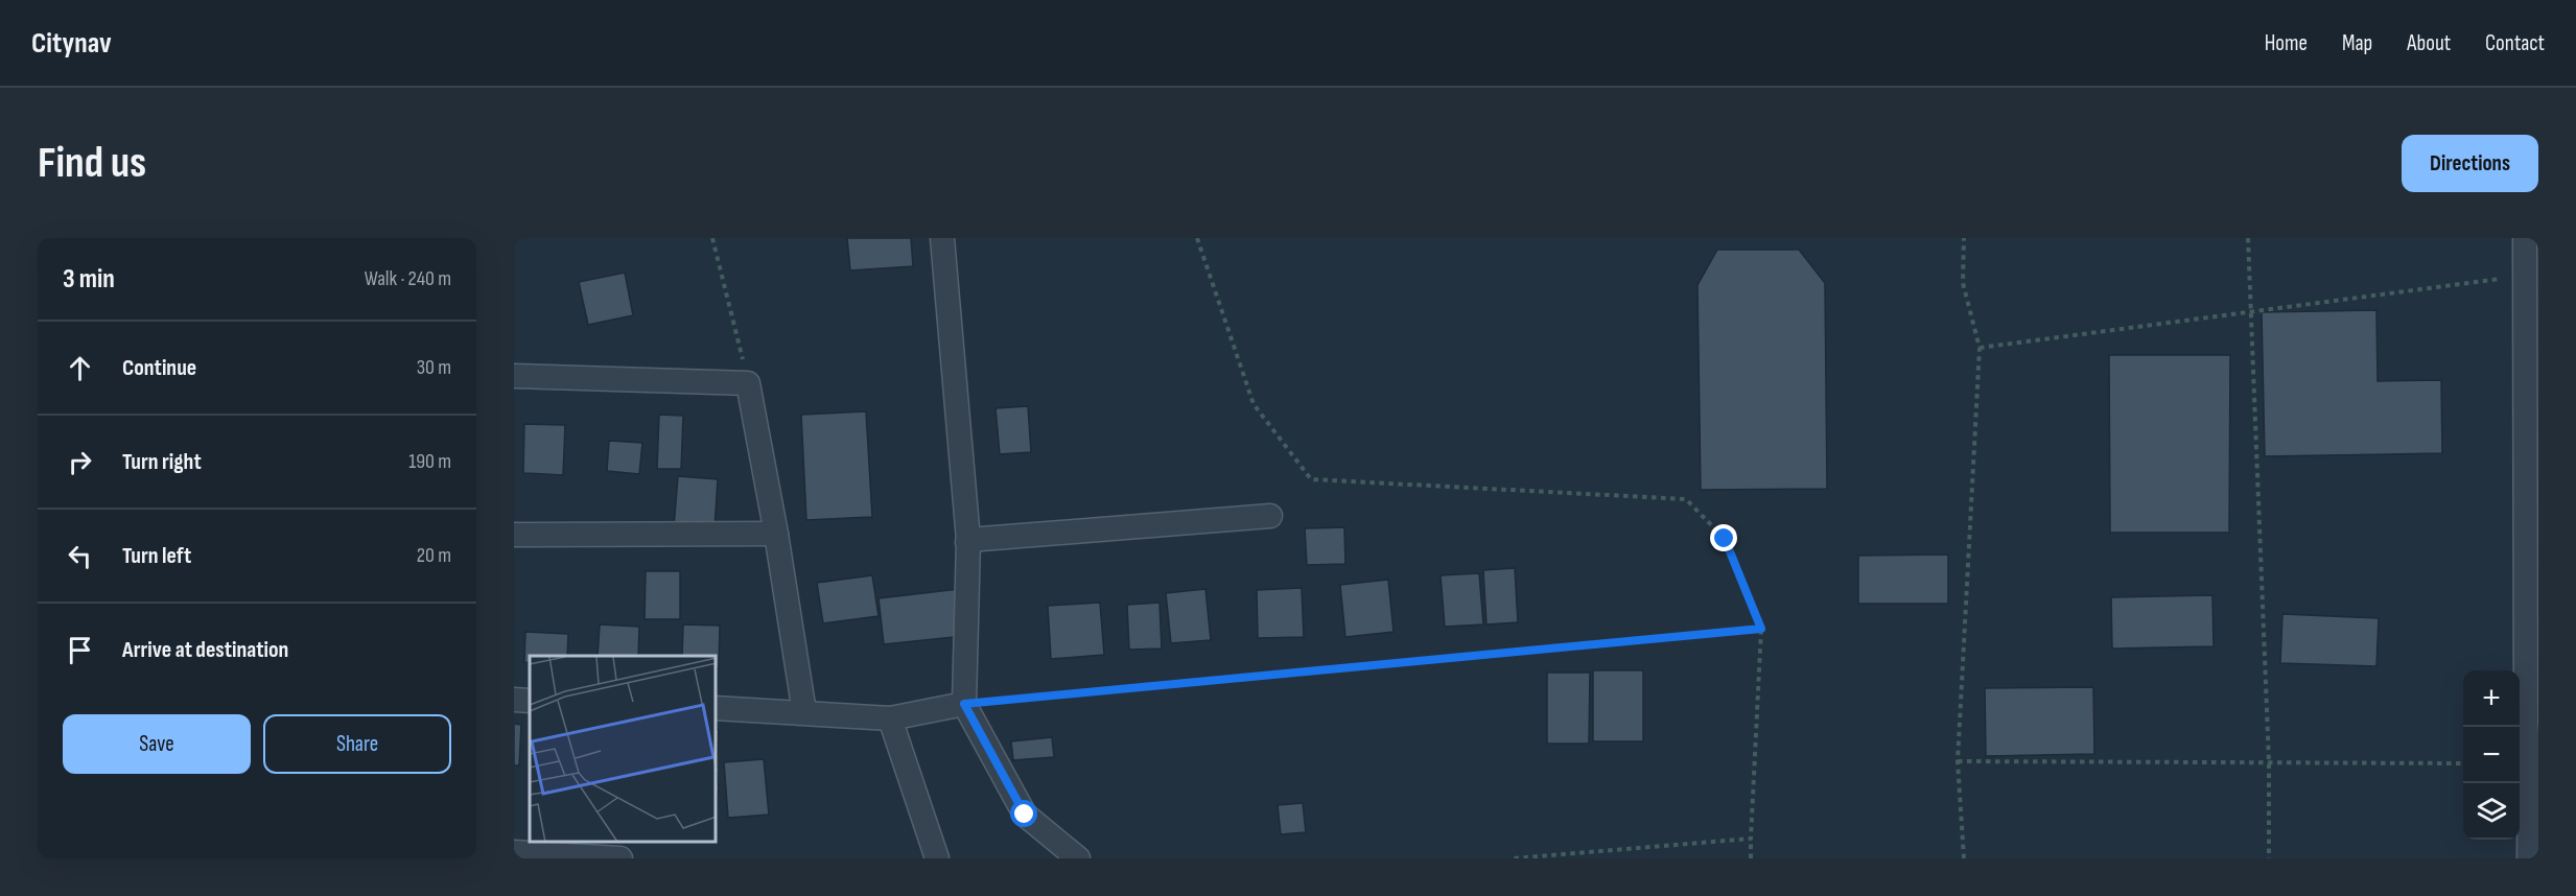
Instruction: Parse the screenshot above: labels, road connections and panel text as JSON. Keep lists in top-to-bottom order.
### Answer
{
  "page": {
    "header": "Citynav",
    "nav": [
      "Home",
      "Map",
      "About",
      "Contact"
    ],
    "buttons": [
      "Directions",
      ["Save", "Share"]
    ],
    "title": "Find us",
    "heading": ["3 min", "Walk · 240 m"],
    "list": [
      ["Continue", "30 m"],
      ["Turn right", "190 m"],
      ["Turn left", "20 m"],
      "Arrive at destination"
    ],
    "map_buttons": ["+", "−"]
  }
}
